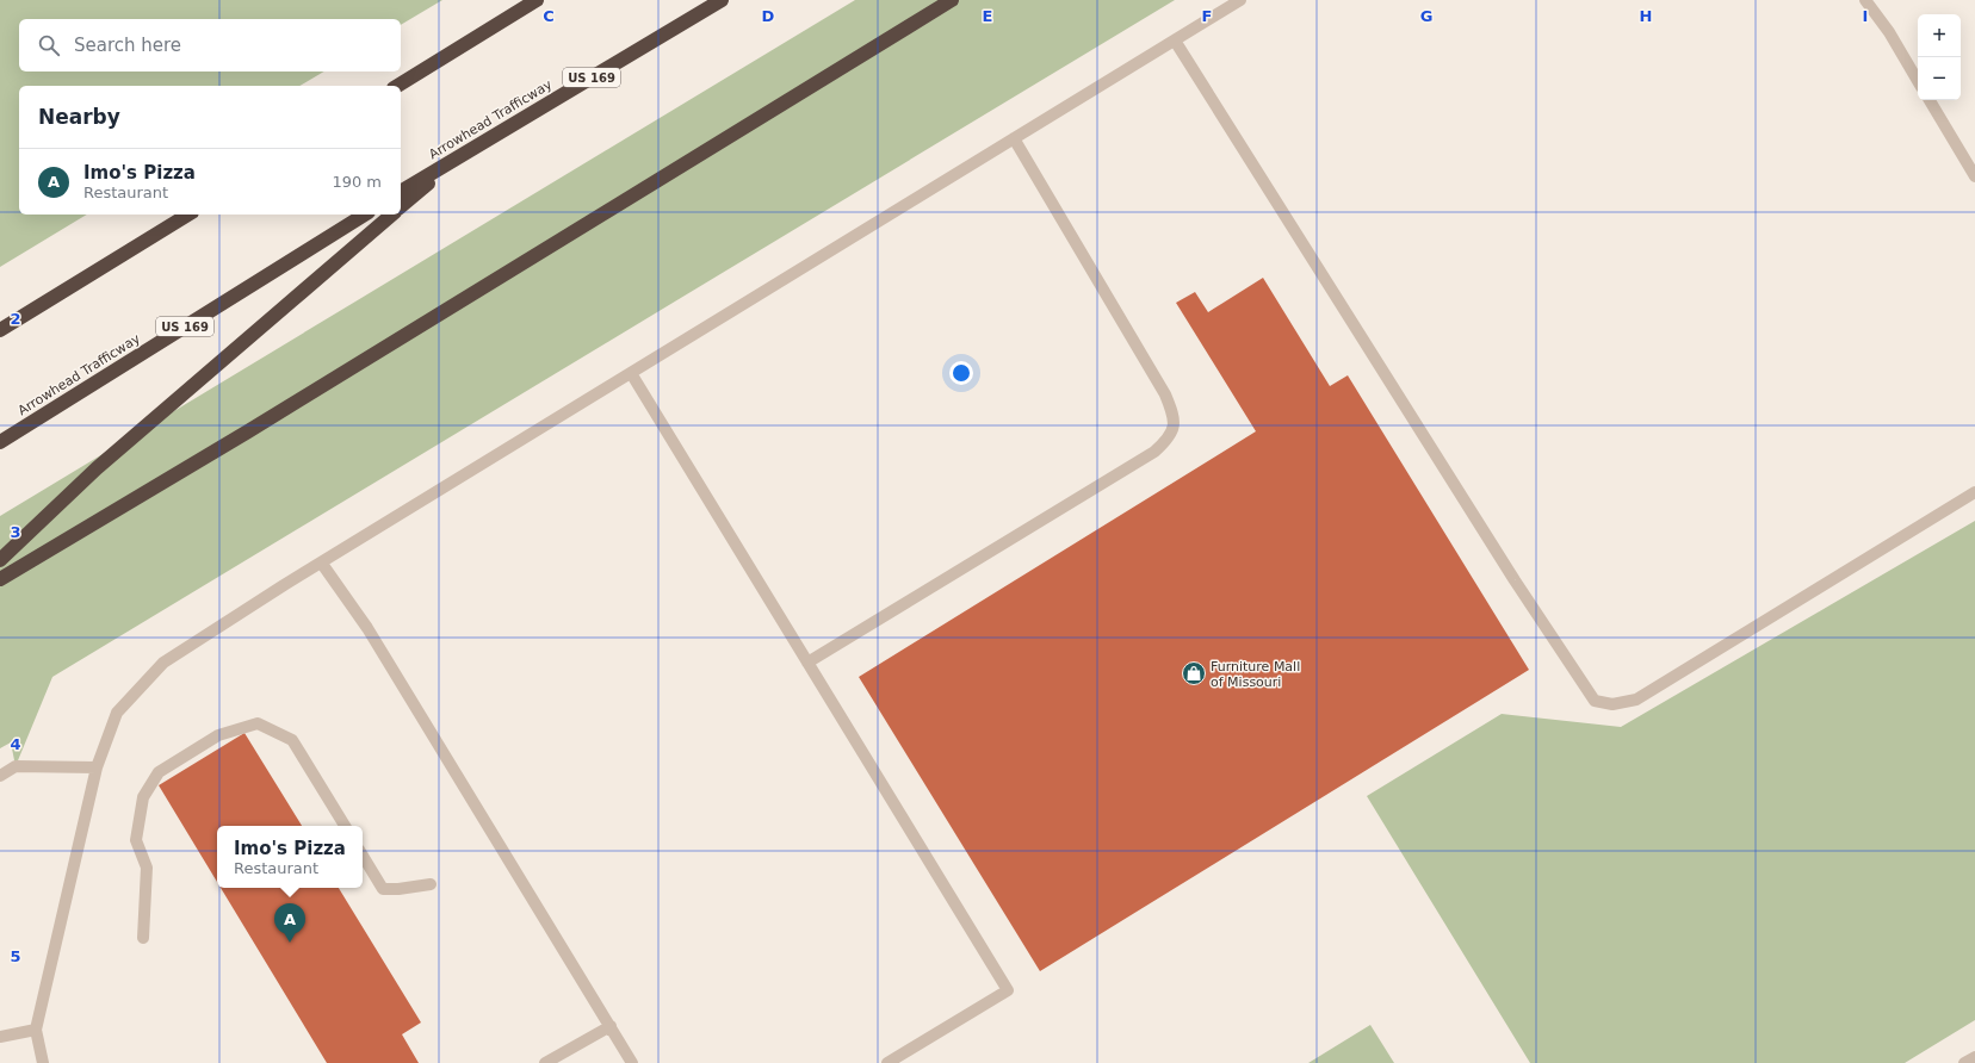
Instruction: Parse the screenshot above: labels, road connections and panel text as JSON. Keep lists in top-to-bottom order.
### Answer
{
  "streets": {
    "highway": ["US 169", "Arrowhead Trafficway"]
  },
  "places": {
    "shop": ["Furniture Mall of Missouri"]
  },
  "page": {
    "map_buttons": ["+", "−"],
    "search": "Search here",
    "heading": "Nearby",
    "list": [
      {
        "mark": "A",
        "name": "Imo's Pizza",
        "note": "Restaurant",
        "value": "190 m"
      }
    ],
    "popup": ["Imo's Pizza", "Restaurant"],
    "pins": "A"
  },
  "grid": {
    "columns": [
      "C",
      "D",
      "E",
      "F",
      "G",
      "H",
      "I"
    ],
    "rows": [
      "2",
      "3",
      "4",
      "5"
    ]
  }
}
